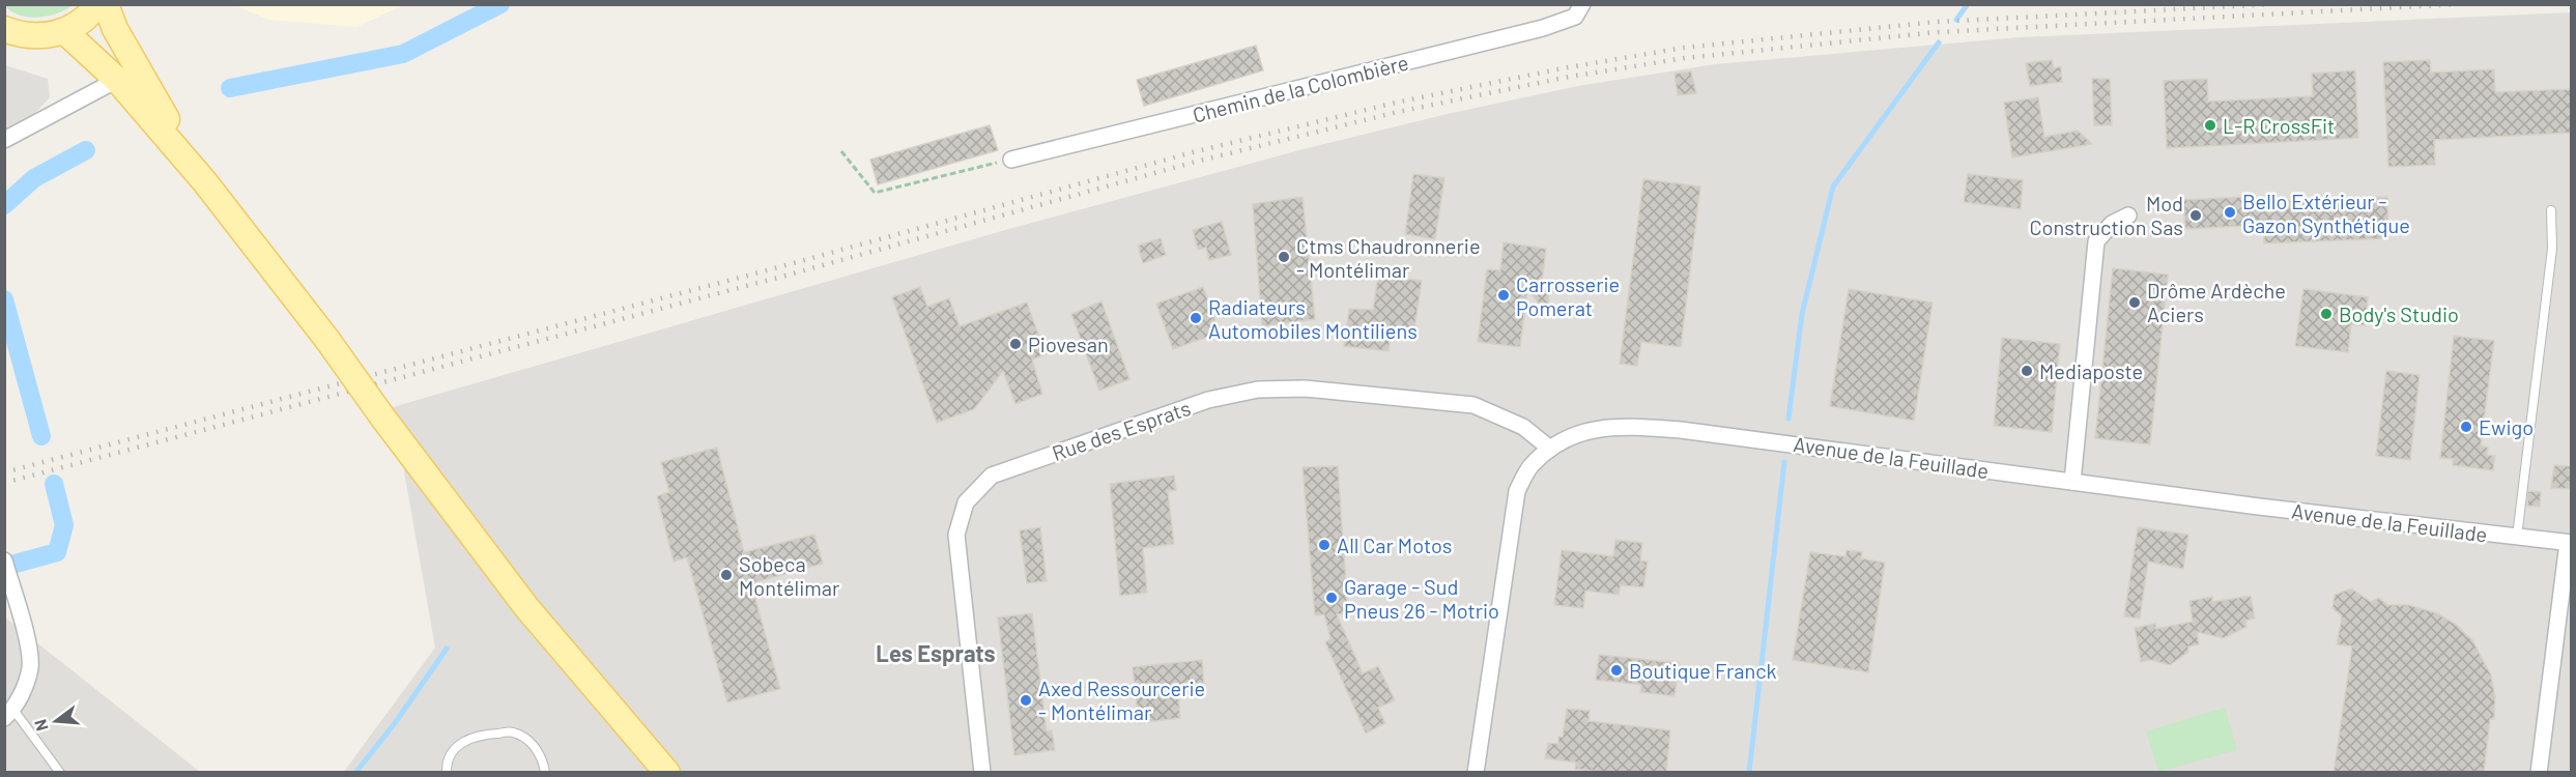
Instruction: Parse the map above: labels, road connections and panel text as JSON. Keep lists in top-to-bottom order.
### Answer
{
  "streets": {
    "street": ["Chemin de la Colombière", "Rue des Esprats", "Avenue de la Feuillade"]
  },
  "crossings": [
    ["Rue des Esprats", "Avenue de la Feuillade"]
  ],
  "districts": ["Les Esprats"],
  "places": [
    "L-R CrossFit",
    "Bello Extérieur - Gazon Synthétique",
    "Mod Construction Sas",
    "Ctms Chaudronnerie - Montélimar",
    "Carrosserie Pomerat",
    "Drôme Ardèche Aciers",
    "Body's Studio",
    "Radiateurs Automobiles Montiliens",
    "Piovesan",
    "Mediaposte",
    "Ewigo",
    "All Car Motos",
    "Sobeca Montélimar",
    "Garage - Sud Pneus 26 - Motrio",
    "Boutique Franck",
    "Axed Ressourcerie - Montélimar"
  ],
  "north": "left"
}
